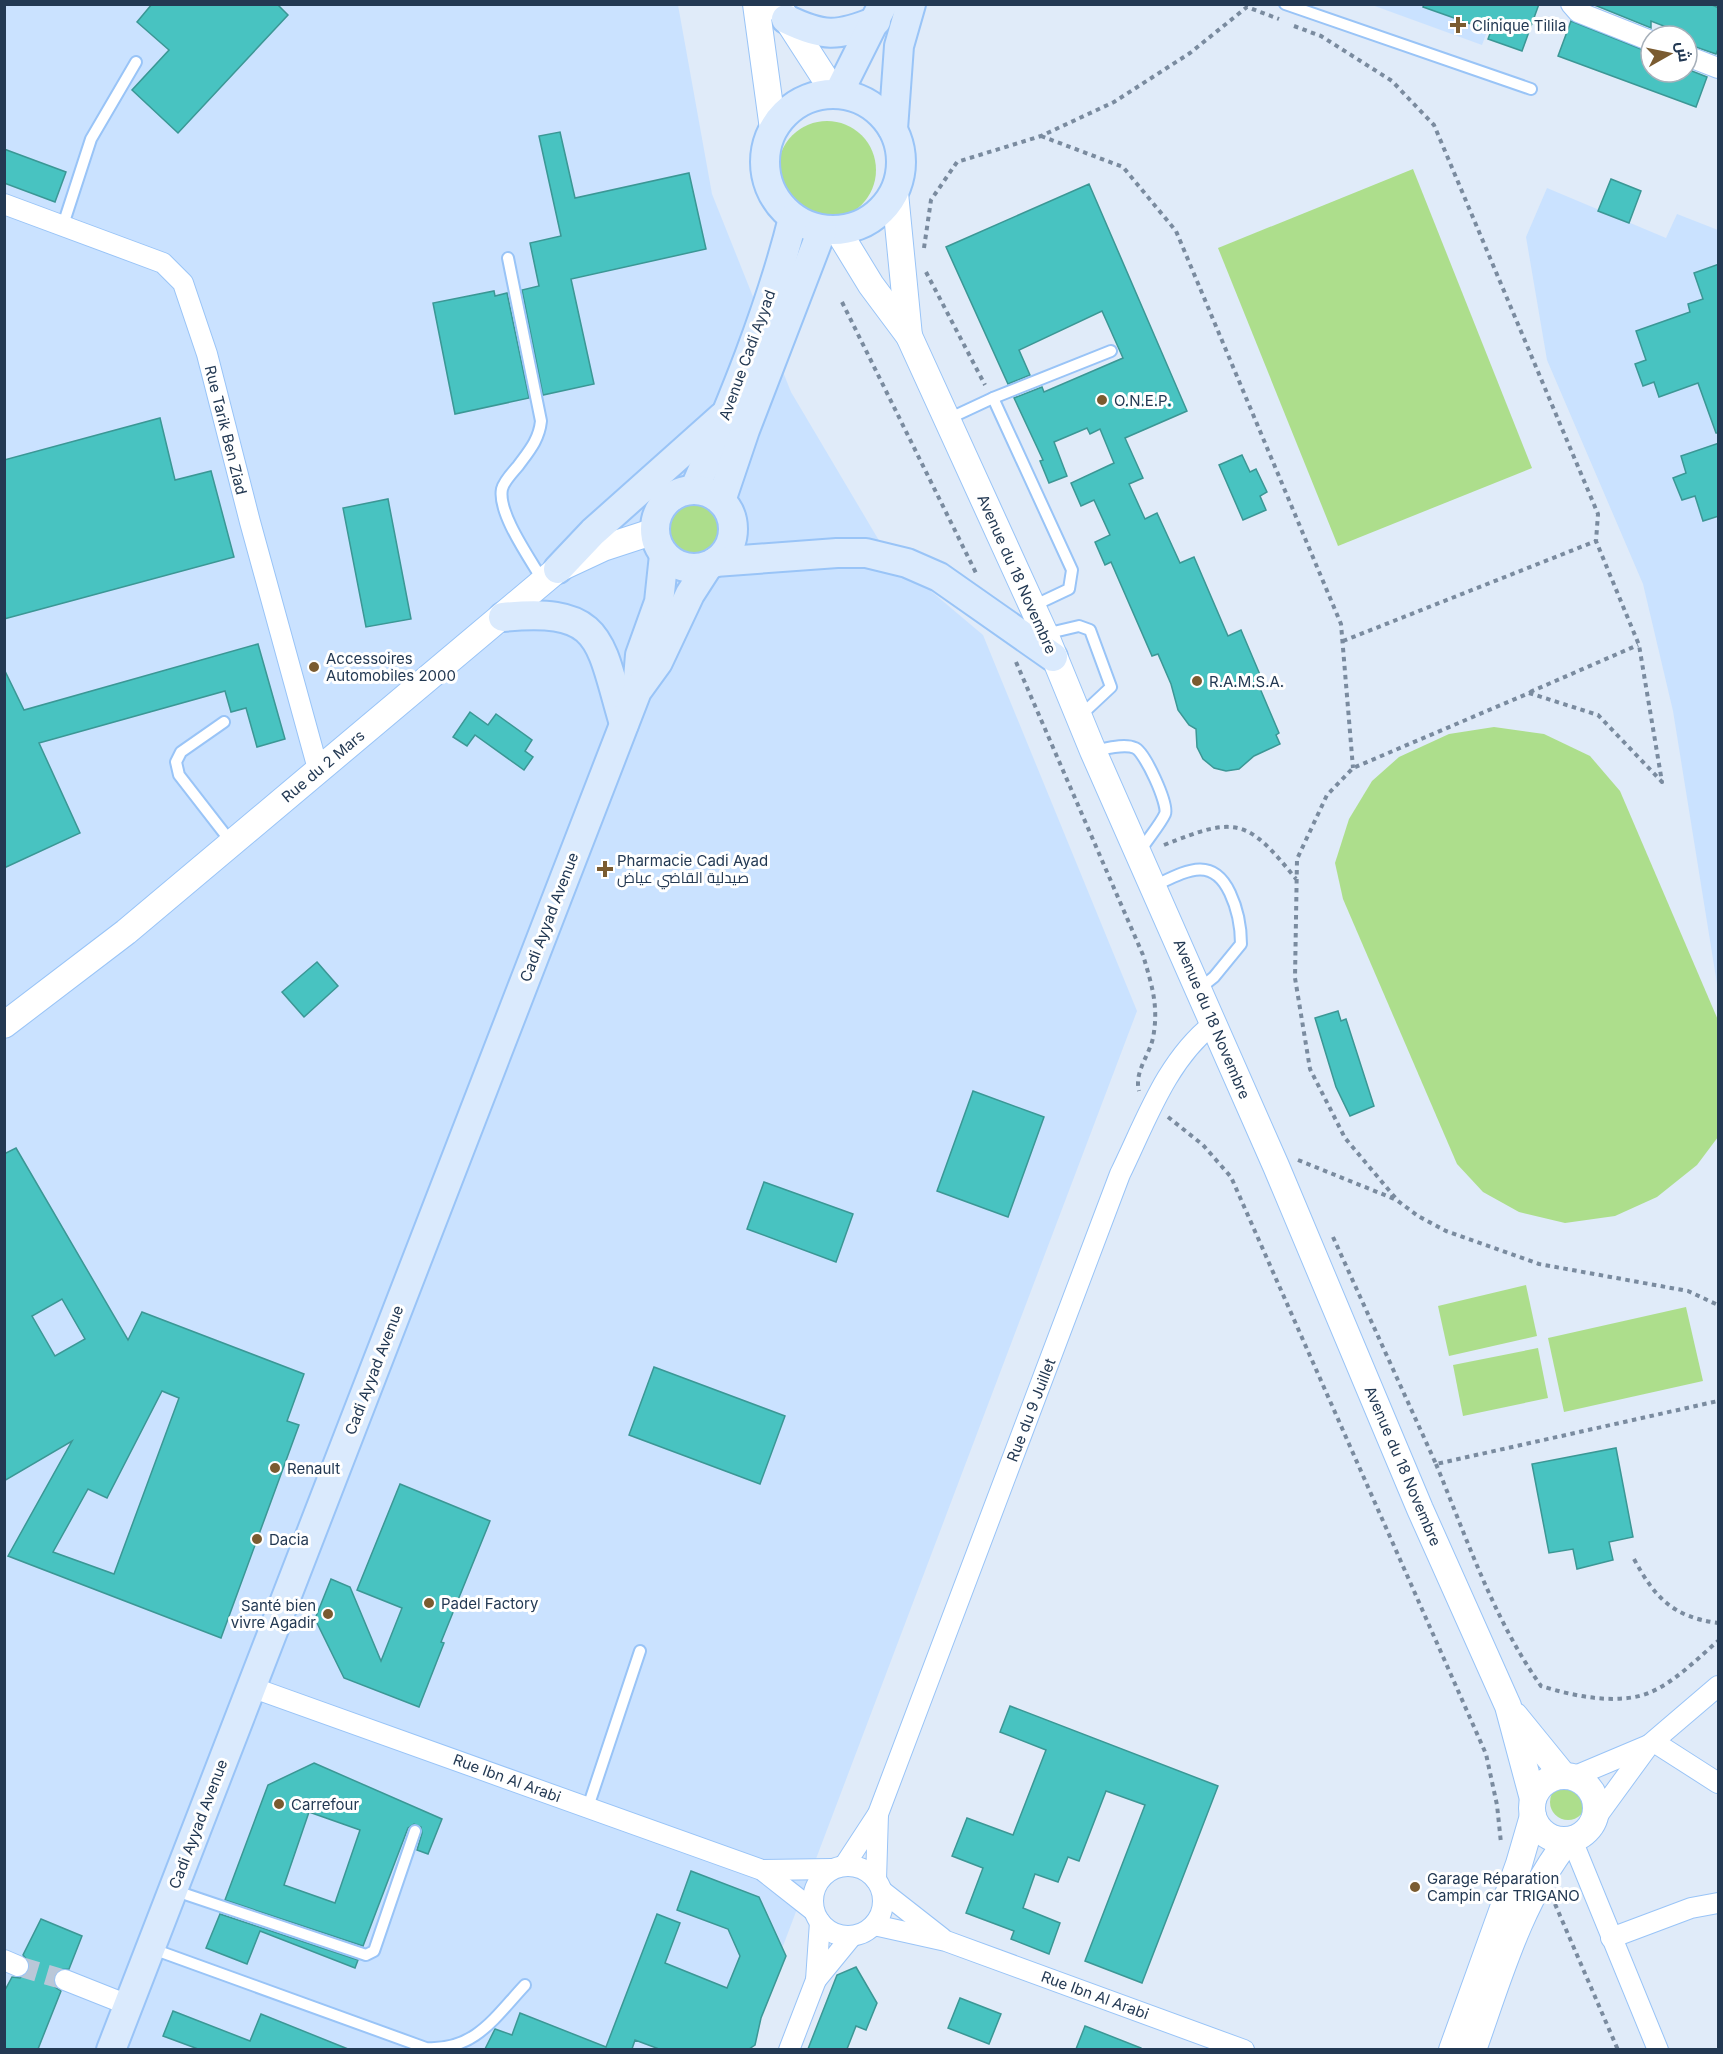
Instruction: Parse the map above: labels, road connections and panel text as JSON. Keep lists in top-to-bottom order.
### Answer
{
  "streets": {
    "main road": ["Avenue Cadi Ayyad", "Cadi Ayyad Avenue"],
    "street": [
      "Rue Tarik Ben Ziad",
      "Avenue du 18 Novembre",
      "Rue du 2 Mars",
      "Rue du 9 Juillet",
      "Rue Ibn Al Arabi"
    ]
  },
  "crossings": [
    ["Avenue Cadi Ayyad", "Avenue du 18 Novembre"],
    ["Avenue Cadi Ayyad", "Rue du 2 Mars"],
    ["Rue Tarik Ben Ziad", "Rue du 2 Mars"],
    ["Avenue du 18 Novembre", "Rue du 9 Juillet"],
    ["Cadi Ayyad Avenue", "Rue Ibn Al Arabi"],
    ["Rue du 9 Juillet", "Rue Ibn Al Arabi"]
  ],
  "places": {
    "health": ["Clinique Tilila", "Pharmacie Cadi Ayad صيدلية القاضي عياض"],
    "other": [
      "O.N.E.P.",
      "Accessoires Automobiles 2000",
      "R.A.M.S.A.",
      "Renault",
      "Dacia",
      "Padel Factory",
      "Santé bien vivre Agadir",
      "Carrefour",
      "Garage Réparation Campin car TRIGANO"
    ]
  },
  "north": "right"
}
